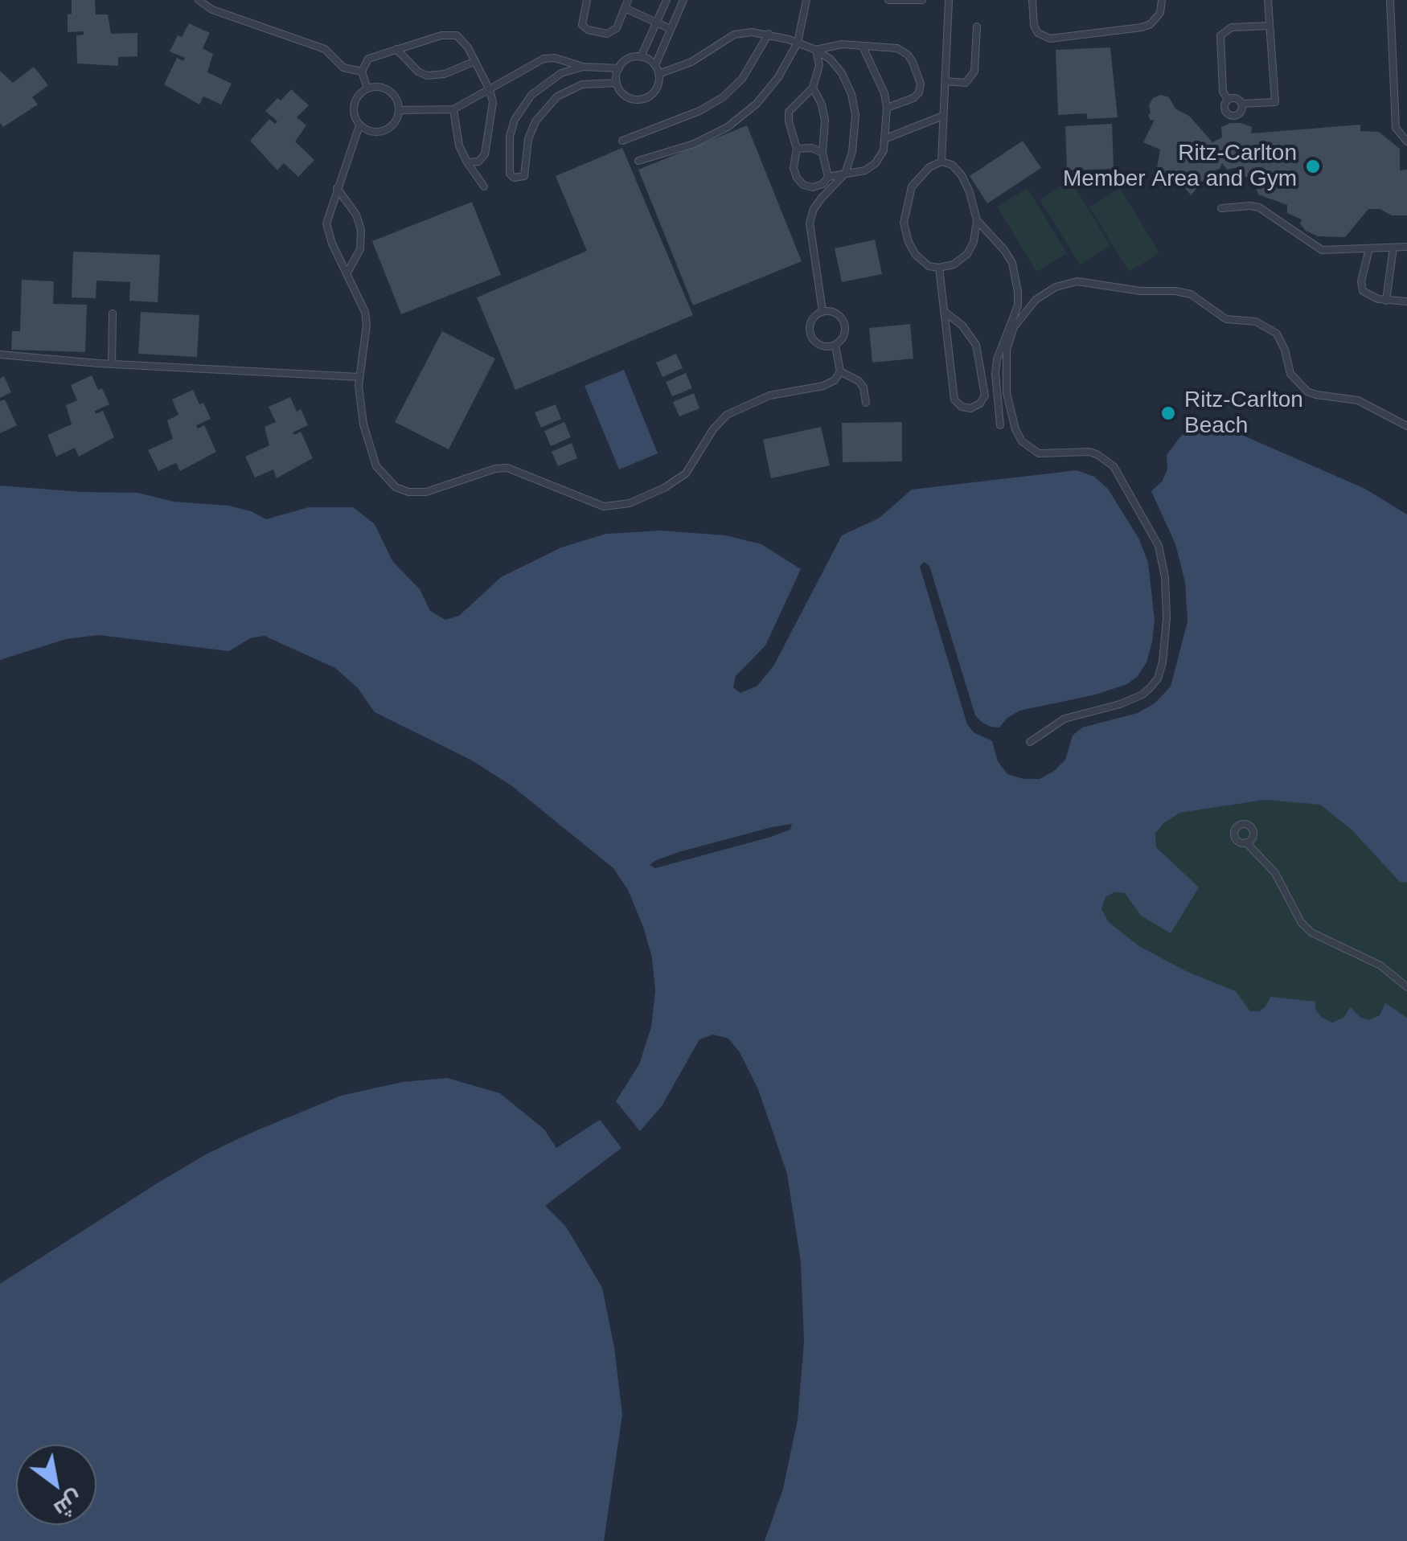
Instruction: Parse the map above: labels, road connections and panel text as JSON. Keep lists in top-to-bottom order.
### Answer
{
  "places": ["Ritz-Carlton Member Area and Gym", "Ritz-Carlton Beach"],
  "north": "bottom right"
}
